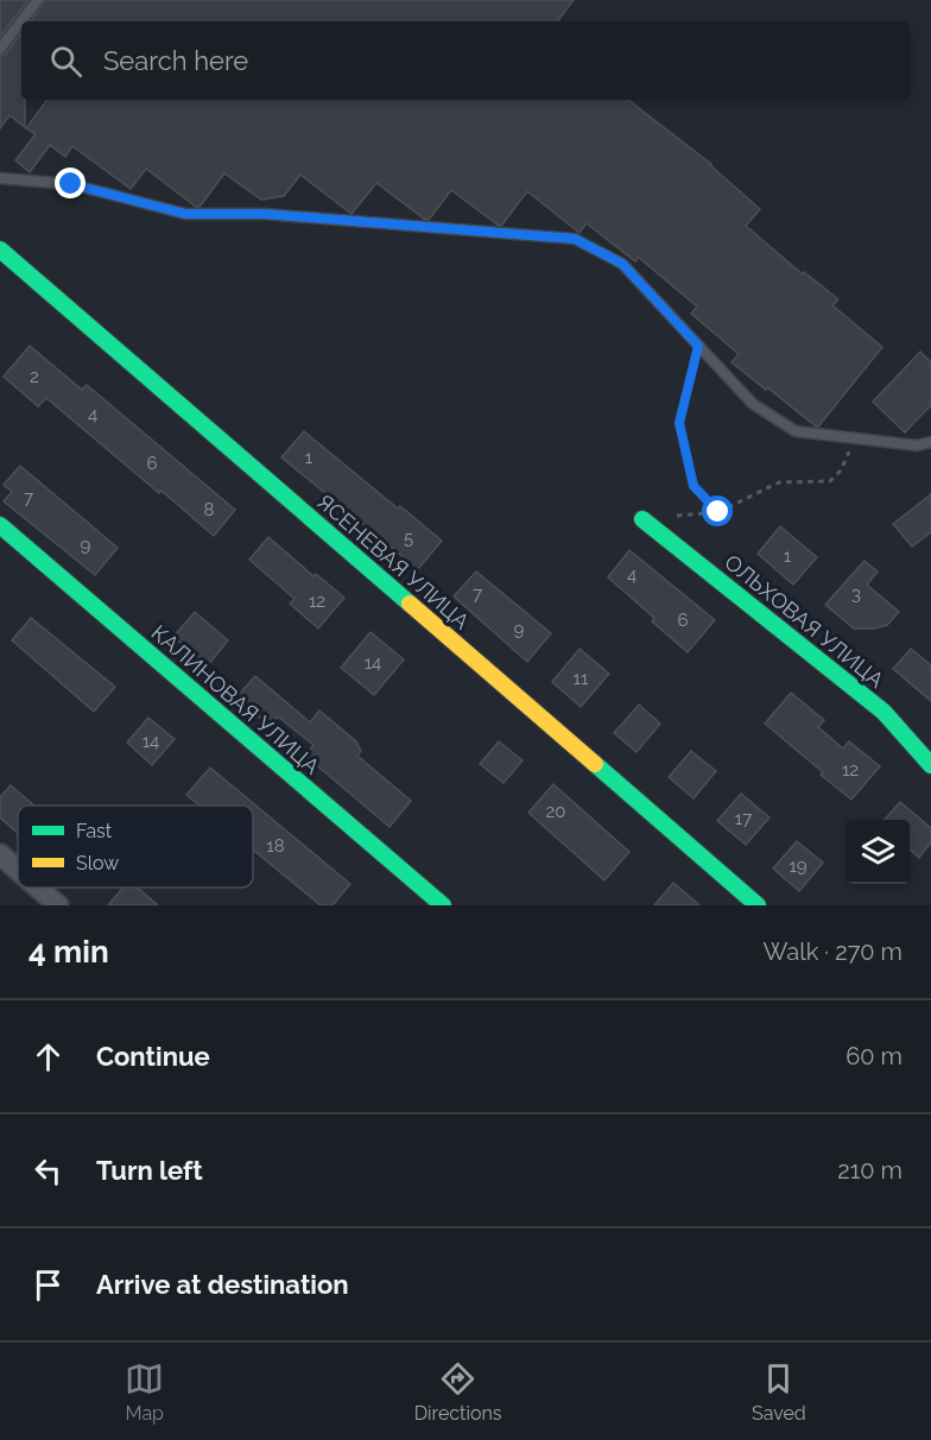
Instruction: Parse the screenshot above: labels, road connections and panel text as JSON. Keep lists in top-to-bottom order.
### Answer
{
  "streets": {
    "street": ["ЯСЕНЕВАЯ УЛИЦА", "ОЛЬХОВАЯ УЛИЦА", "КАЛИНОВАЯ УЛИЦА"]
  },
  "house_numbers": [
    "2",
    "4",
    "1",
    "6",
    "7",
    "8",
    "5",
    "9",
    "1",
    "4",
    "7",
    "3",
    "12",
    "6",
    "9",
    "14",
    "11",
    "14",
    "12",
    "20",
    "17",
    "18",
    "19"
  ],
  "legend": ["Fast", "Slow"],
  "page": {
    "search": "Search here",
    "heading": ["4 min", "Walk · 270 m"],
    "list": [
      ["Continue", "60 m"],
      ["Turn left", "210 m"],
      "Arrive at destination"
    ],
    "nav": ["Map", "Directions", "Saved"]
  }
}
